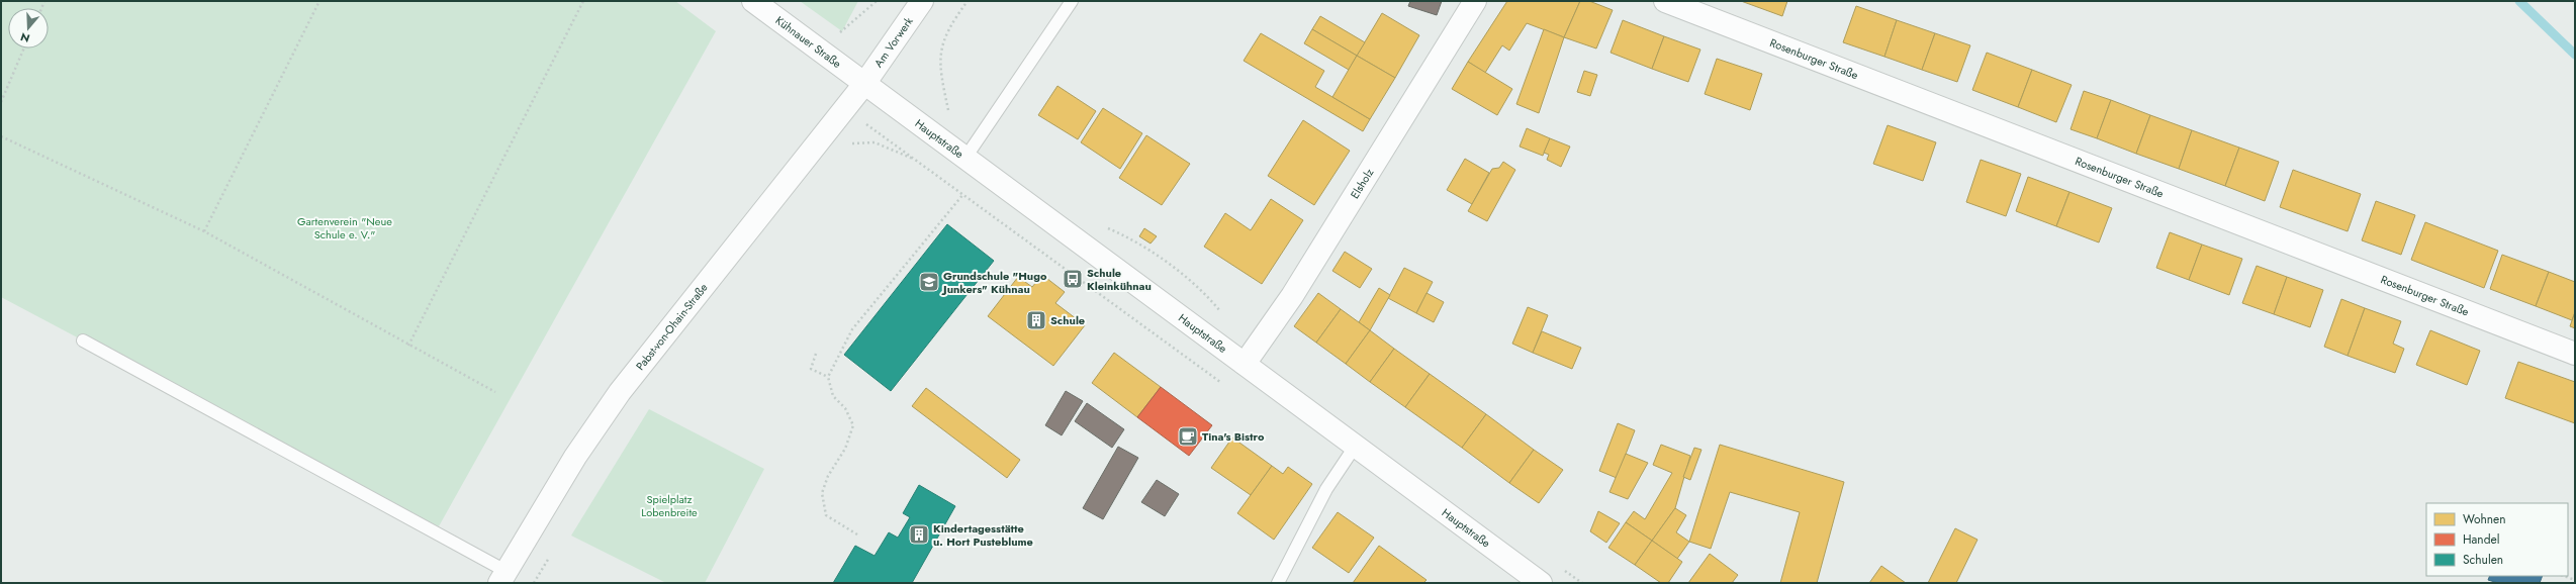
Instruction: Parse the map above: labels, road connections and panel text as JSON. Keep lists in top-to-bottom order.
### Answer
{
  "streets": {
    "street": [
      "Kühnauer Straße",
      "Am Vorwerk",
      "Rosenburger Straße",
      "Hauptstraße",
      "Elsholz",
      "Pabst-von-Ohain-Straße"
    ]
  },
  "crossings": [
    ["Kühnauer Straße", "Am Vorwerk"],
    ["Kühnauer Straße", "Hauptstraße"],
    ["Kühnauer Straße", "Pabst-von-Ohain-Straße"],
    ["Am Vorwerk", "Hauptstraße"],
    ["Am Vorwerk", "Pabst-von-Ohain-Straße"],
    ["Hauptstraße", "Elsholz"],
    ["Hauptstraße", "Pabst-von-Ohain-Straße"]
  ],
  "parks": ["Gartenverein \"Neue Schule e. V.\"", "Spielplatz Lobenbreite"],
  "places": {
    "bus stop": ["Schule Kleinkühnau"],
    "school or university": ["Grundschule \"Hugo Junkers\" Kühnau"],
    "building": ["Schule", "Kindertagesstätte u. Hort Pusteblume"],
    "cafe": ["Tina's Bistro"]
  },
  "legend": ["Wohnen", "Handel", "Schulen"],
  "north": "bottom"
}
